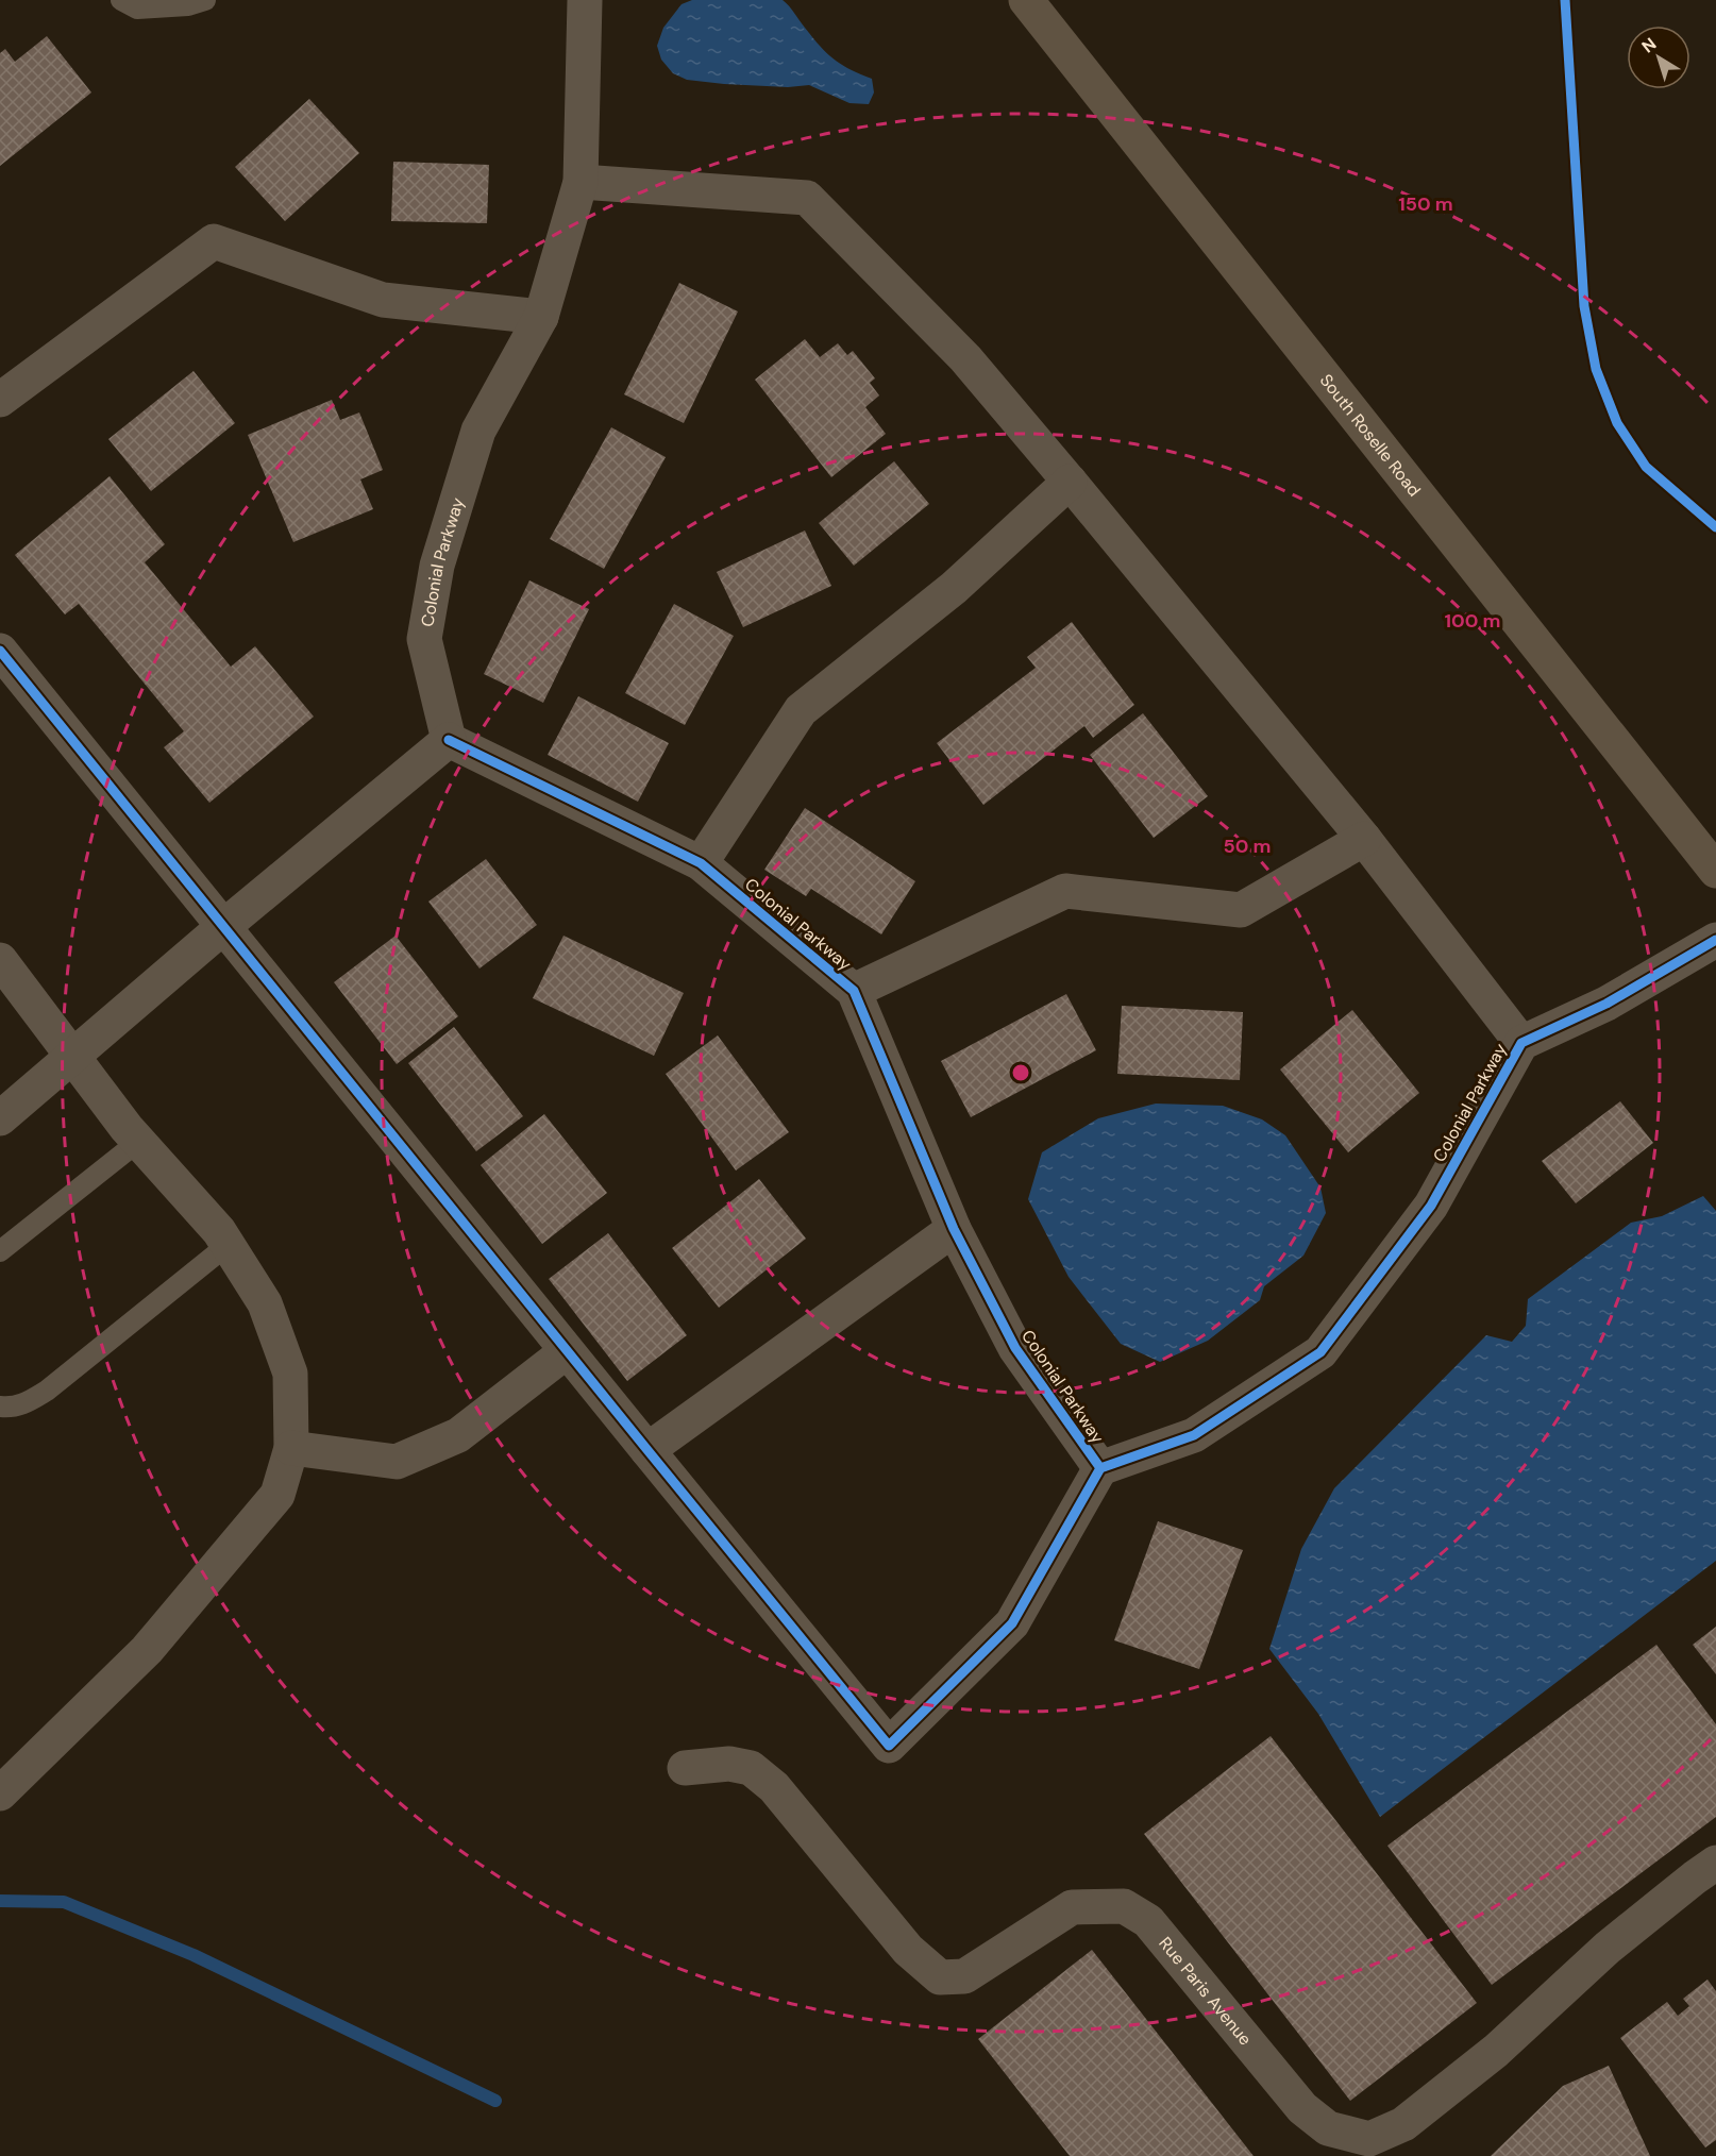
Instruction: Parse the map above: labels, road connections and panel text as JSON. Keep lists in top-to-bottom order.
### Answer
{
  "streets": {
    "main road": ["South Roselle Road"],
    "street": ["Colonial Parkway", "Rue Paris Avenue"]
  },
  "north": "top left",
  "rings": ["150 m", "100 m", "50 m"]
}
